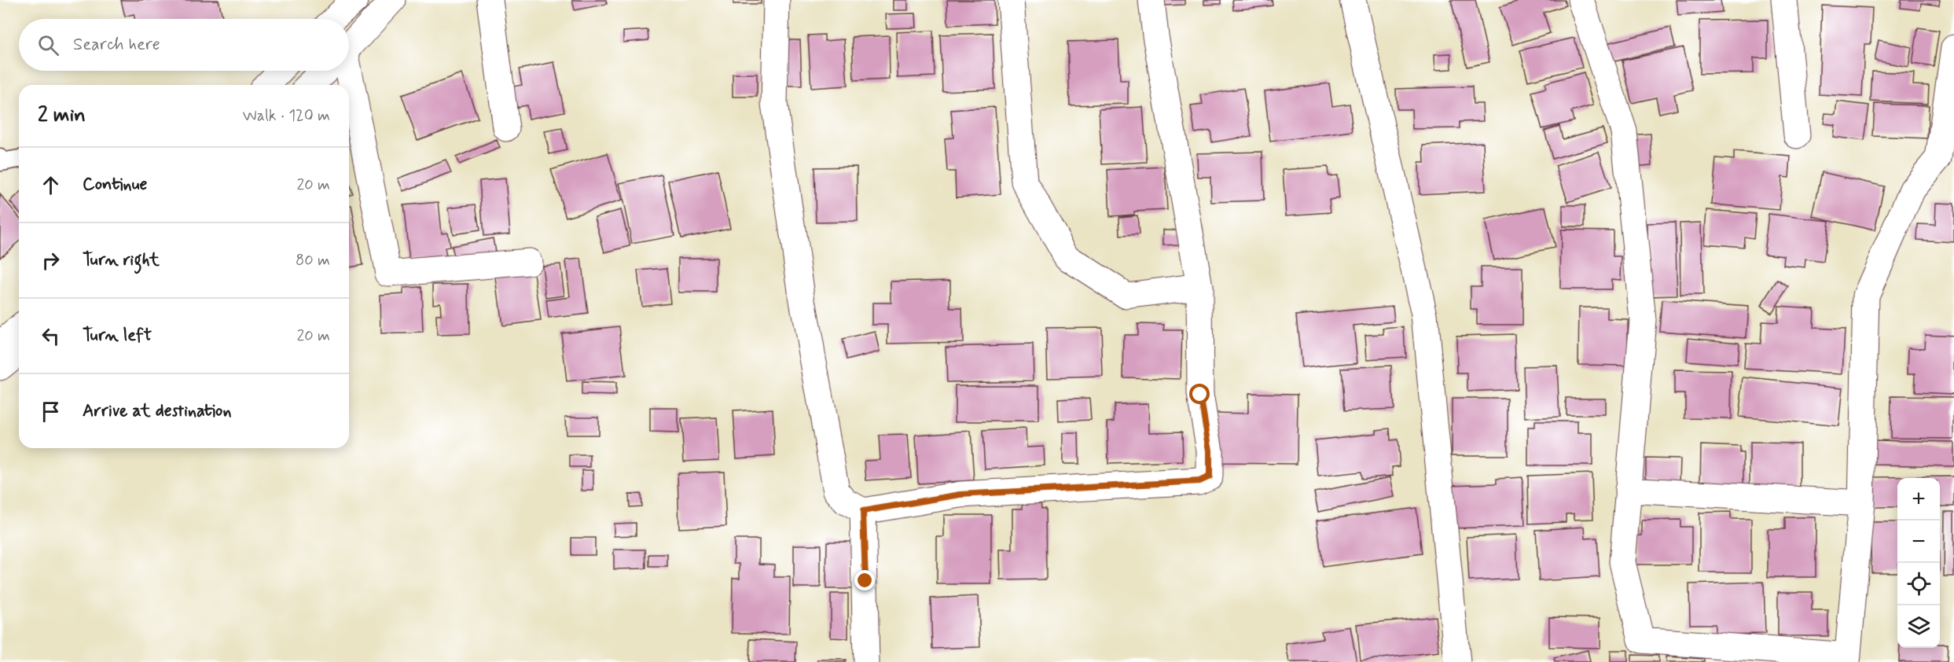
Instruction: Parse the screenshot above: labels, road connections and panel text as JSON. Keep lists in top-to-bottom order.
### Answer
{
  "page": {
    "search": "Search here",
    "heading": ["2 min", "Walk · 120 m"],
    "list": [
      ["Continue", "20 m"],
      ["Turn right", "80 m"],
      ["Turn left", "20 m"],
      "Arrive at destination"
    ],
    "map_buttons": ["+", "−"]
  }
}
